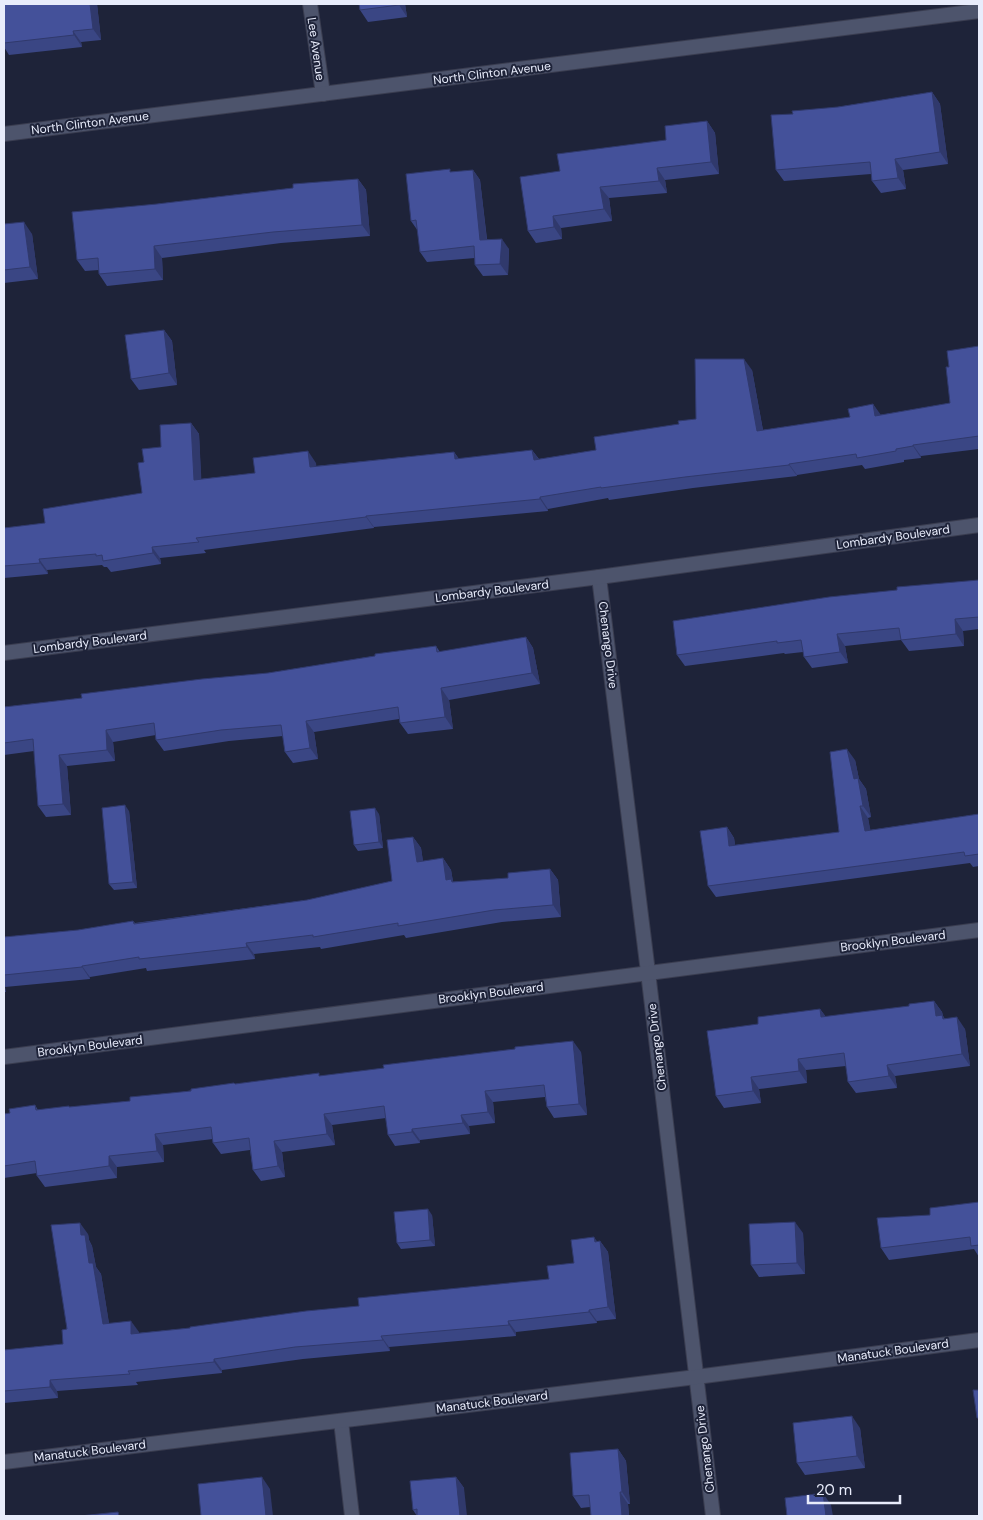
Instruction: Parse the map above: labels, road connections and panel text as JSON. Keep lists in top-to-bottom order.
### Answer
{
  "streets": {
    "street": [
      "Lee Avenue",
      "North Clinton Avenue",
      "Lombardy Boulevard",
      "Chenango Drive",
      "Brooklyn Boulevard",
      "Manatuck Boulevard"
    ]
  },
  "crossings": [
    ["Lee Avenue", "North Clinton Avenue"],
    ["Lombardy Boulevard", "Chenango Drive"],
    ["Chenango Drive", "Brooklyn Boulevard"],
    ["Chenango Drive", "Manatuck Boulevard"]
  ],
  "scale_bar": "20 m"
}
